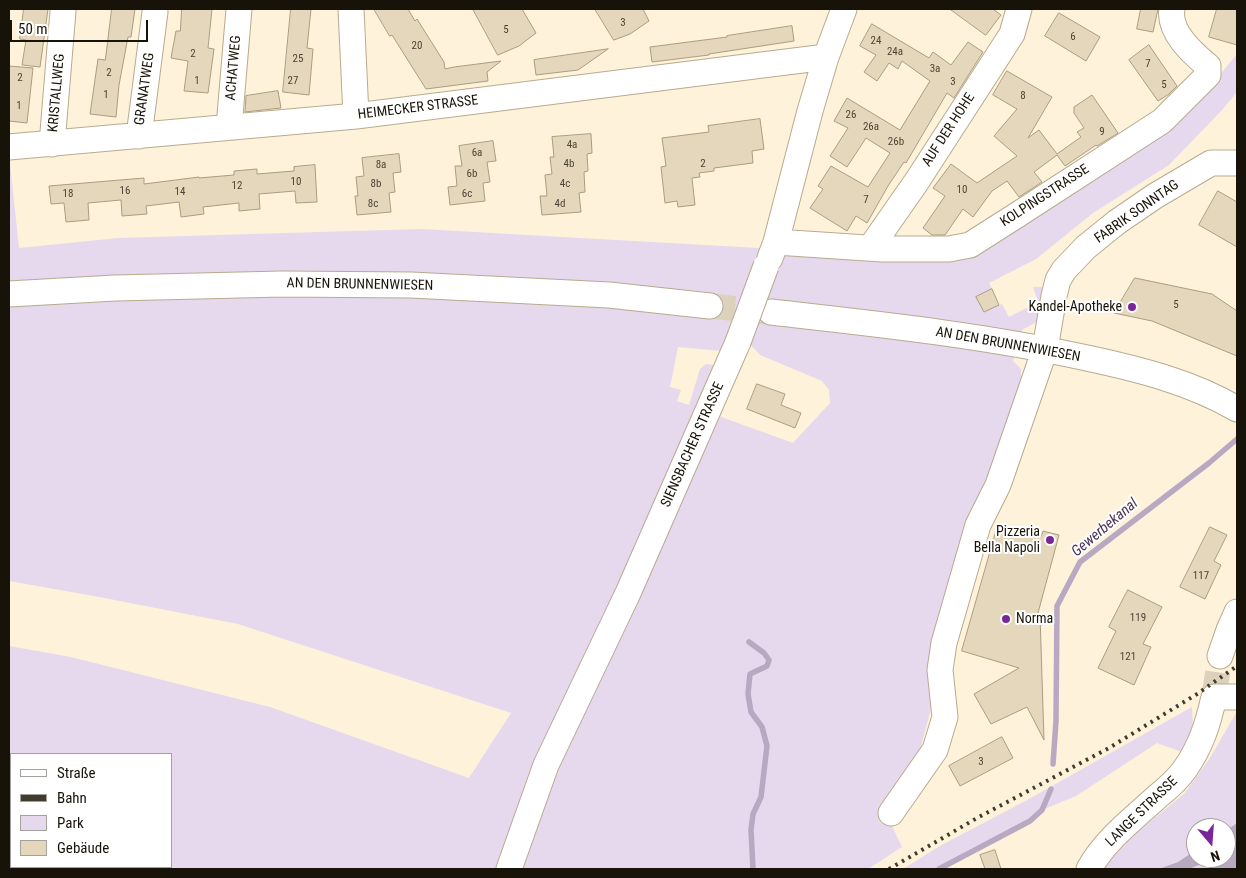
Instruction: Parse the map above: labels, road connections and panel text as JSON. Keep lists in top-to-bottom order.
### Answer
{
  "streets": {
    "street": [
      "ACHATWEG",
      "GRANATWEG",
      "KRISTALLWEG",
      "HEIMECKER STRASSE",
      "AUF DER HOHE",
      "KOLPINGSTRASSE",
      "FABRIK SONNTAG",
      "AN DEN BRUNNENWIESEN",
      "SIENSBACHER STRASSE",
      "LANGE STRASSE"
    ]
  },
  "crossings": [
    ["ACHATWEG", "HEIMECKER STRASSE"],
    ["GRANATWEG", "HEIMECKER STRASSE"],
    ["KRISTALLWEG", "HEIMECKER STRASSE"],
    ["HEIMECKER STRASSE", "SIENSBACHER STRASSE"],
    ["AUF DER HOHE", "KOLPINGSTRASSE"],
    ["KOLPINGSTRASSE", "SIENSBACHER STRASSE"],
    ["FABRIK SONNTAG", "AN DEN BRUNNENWIESEN"]
  ],
  "water": ["Gewerbekanal"],
  "places": ["Kandel-Apotheke", "Pizzeria Bella Napoli", "Norma"],
  "house_numbers": [
    "3",
    "5",
    "6",
    "24",
    "20",
    "24a",
    "2",
    "25",
    "7",
    "3a",
    "2",
    "2",
    "1",
    "27",
    "3",
    "5",
    "1",
    "8",
    "1",
    "26",
    "26a",
    "9",
    "26b",
    "4a",
    "6a",
    "4b",
    "2",
    "8a",
    "6b",
    "10",
    "8b",
    "4c",
    "12",
    "10",
    "16",
    "14",
    "18",
    "6c",
    "7",
    "8c",
    "4d",
    "5",
    "117",
    "119",
    "121",
    "3"
  ],
  "legend": [
    "Straße",
    "Bahn",
    "Park",
    "Gebäude"
  ],
  "scale_bar": "50 m",
  "north": "bottom"
}
